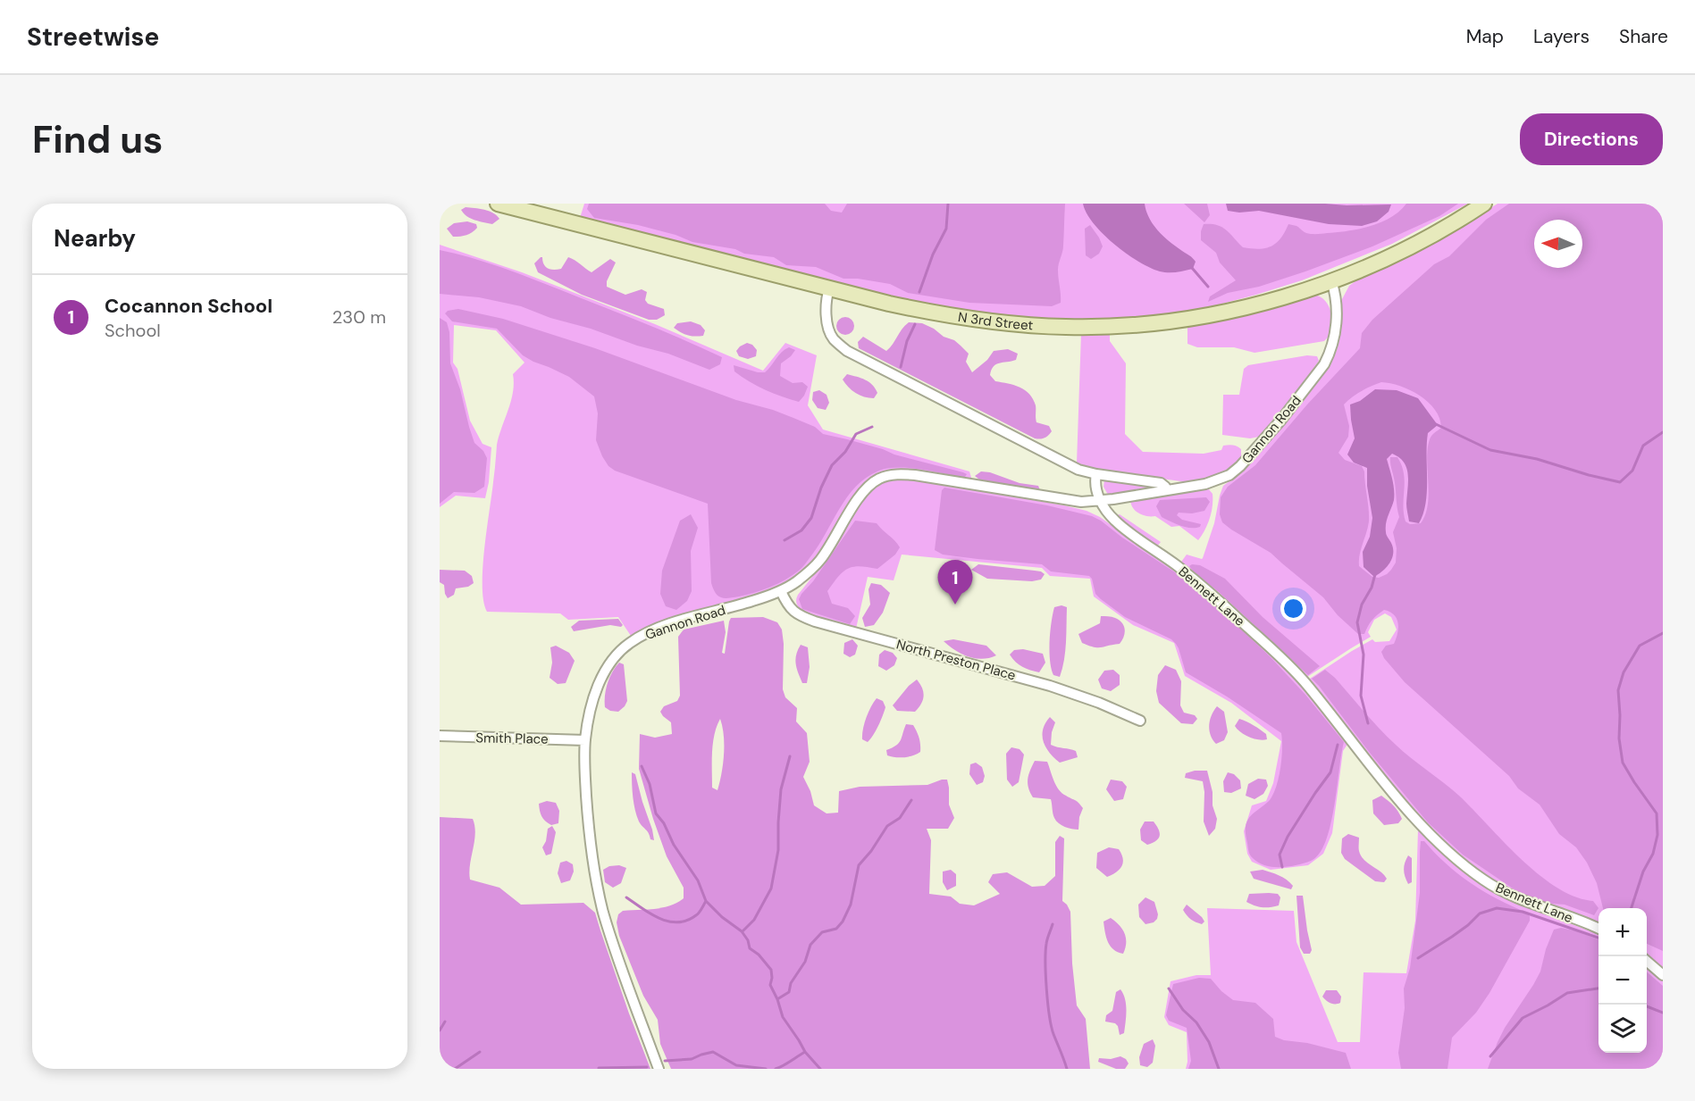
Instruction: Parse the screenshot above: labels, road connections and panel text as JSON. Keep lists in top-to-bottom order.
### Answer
{
  "streets": {
    "main road": ["N 3rd Street"],
    "street": [
      "Gannon Road",
      "Bennett Lane",
      "North Preston Place",
      "Smith Place"
    ]
  },
  "crossings": [
    ["N 3rd Street", "Gannon Road"],
    ["Gannon Road", "Bennett Lane"],
    ["Gannon Road", "North Preston Place"],
    ["Gannon Road", "Smith Place"]
  ],
  "north": "left",
  "page": {
    "header": "Streetwise",
    "nav": ["Map", "Layers", "Share"],
    "buttons": "Directions",
    "title": "Find us",
    "heading": "Nearby",
    "list": [
      {
        "mark": "1",
        "name": "Cocannon School",
        "note": "School",
        "value": "230 m"
      }
    ],
    "pins": "1",
    "map_buttons": ["+", "−"]
  }
}
